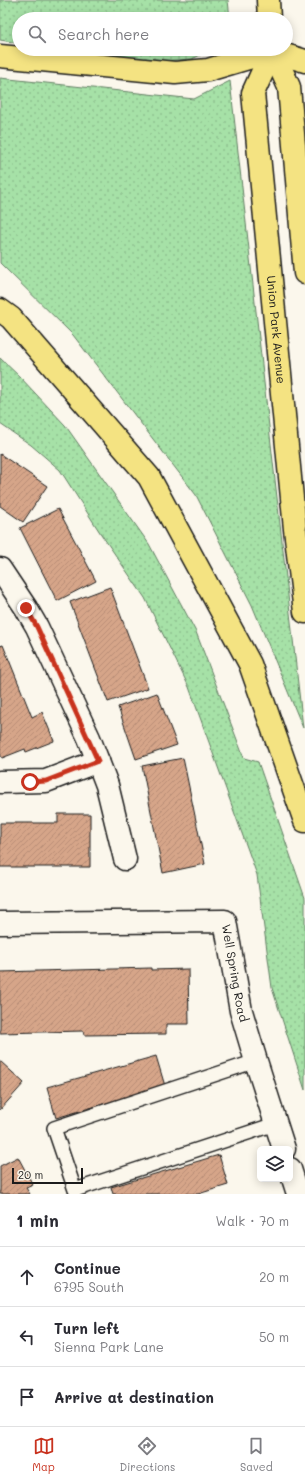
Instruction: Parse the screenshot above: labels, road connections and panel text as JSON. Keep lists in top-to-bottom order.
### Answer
{
  "streets": {
    "main road": ["Union Park Avenue"],
    "street": ["Well Spring Road"]
  },
  "scale_bar": "20 m",
  "page": {
    "search": "Search here",
    "scale": "20 m",
    "heading": ["1 min", "Walk · 70 m"],
    "list": [
      ["Continue", "6795 South", "20 m"],
      ["Turn left", "Sienna Park Lane", "50 m"],
      "Arrive at destination"
    ],
    "nav": ["Map", "Directions", "Saved"]
  }
}
